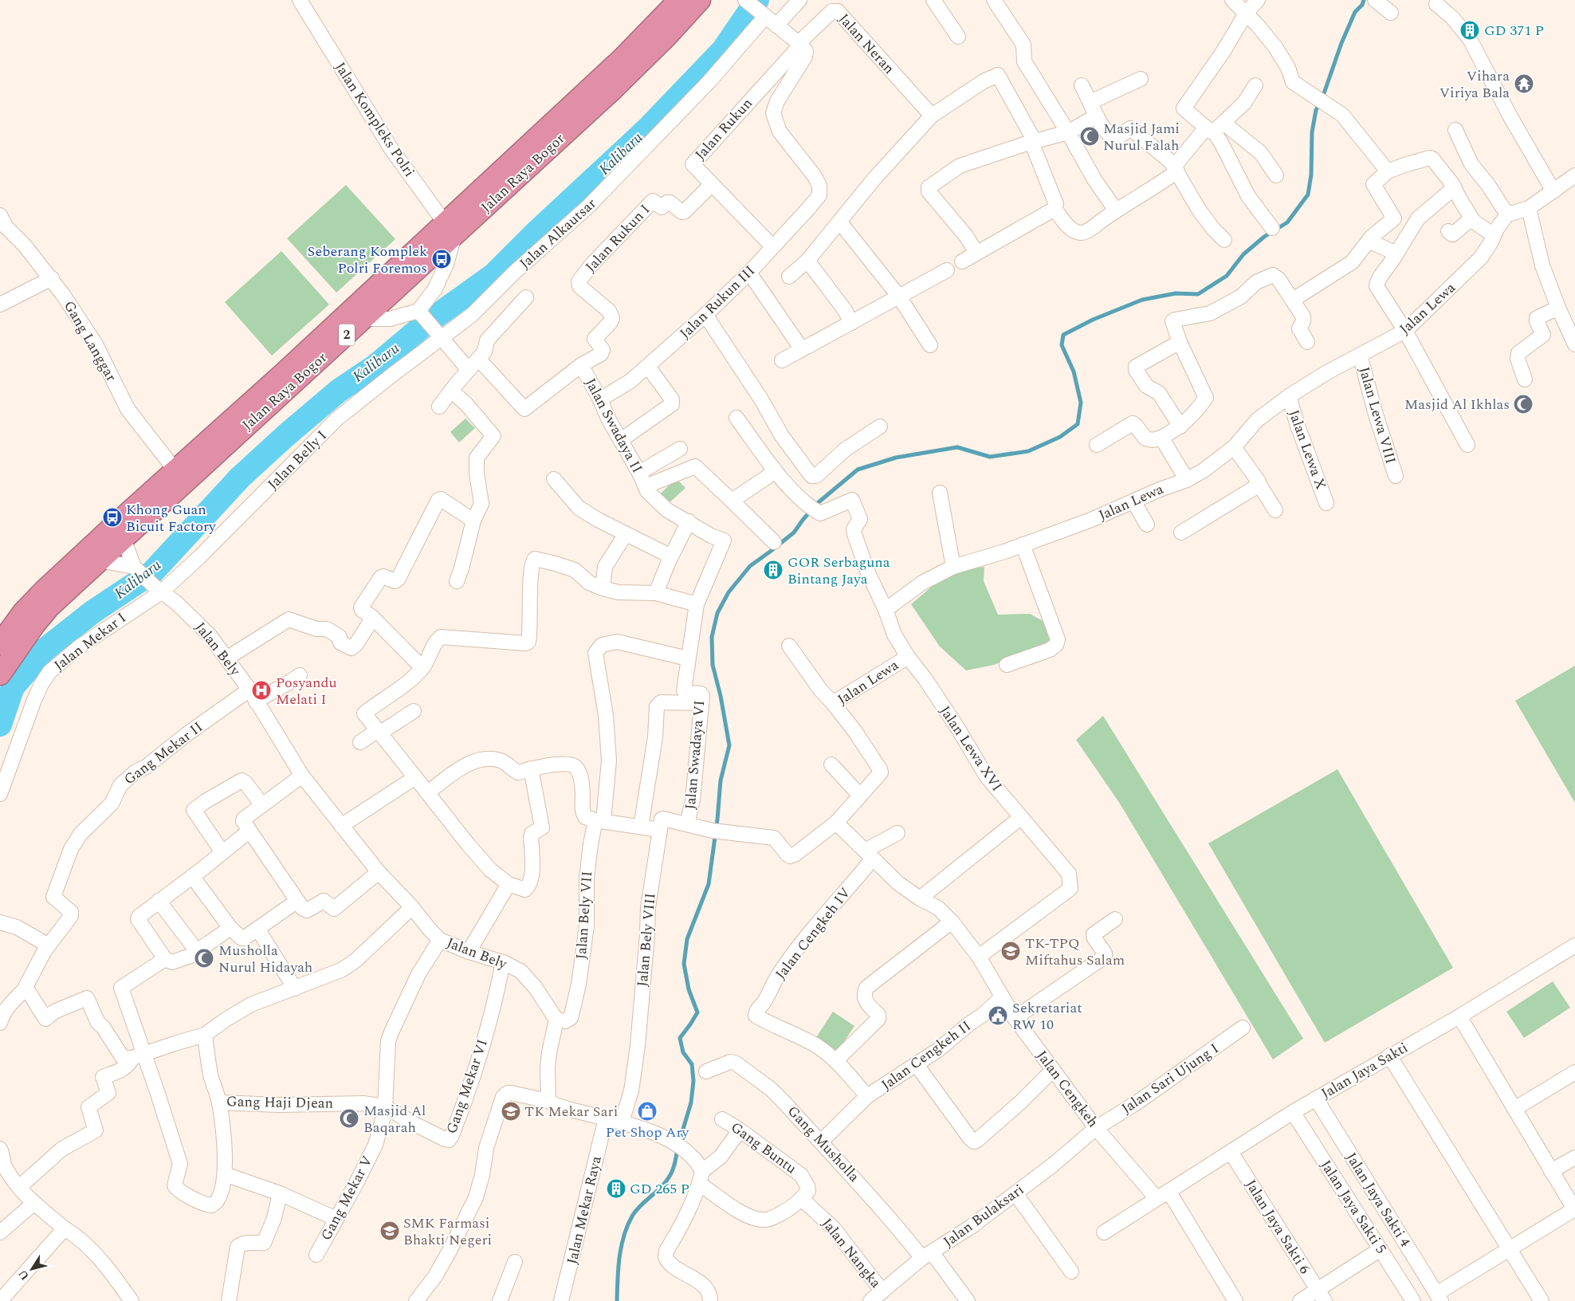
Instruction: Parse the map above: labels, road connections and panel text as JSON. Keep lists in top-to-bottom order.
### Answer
{
  "streets": {
    "highway": ["Jalan Raya Bogor", "2"],
    "street": [
      "Jalan Neran",
      "Jalan Kompleks Polri",
      "Jalan Rukun",
      "Jalan Alkautsar",
      "Jalan Rukun I",
      "Jalan Rukun III",
      "Jalan Lewa",
      "Gang Langgar",
      "Jalan Lewa VIII",
      "Jalan Swadaya II",
      "Jalan Lewa X",
      "Jalan Belly I",
      "Jalan Mekar I",
      "Jalan Bely",
      "Jalan Lewa XVI",
      "Gang Mekar II",
      "Jalan Swadaya VI",
      "Jalan Bely VII",
      "Jalan Cengkeh IV",
      "Jalan Bely VIII",
      "Jalan Cengkeh II",
      "Jalan Jaya Sakti",
      "Jalan Sari Ujung I",
      "Gang Mekar VI",
      "Jalan Cengkeh",
      "Gang Haji Djean",
      "Gang Musholla",
      "Gang Buntu",
      "Gang Mekar V",
      "Jalan Jaya Sakti 4",
      "Jalan Jaya Sakti 5",
      "Jalan Mekar Raya",
      "Jalan Bulaksari",
      "Jalan Jaya Sakti 6",
      "Jalan Nangka"
    ]
  },
  "crossings": [
    ["Jalan Neran", "Jalan Rukun"],
    ["Jalan Neran", "Jalan Rukun III"],
    ["Jalan Kompleks Polri", "Jalan Raya Bogor"],
    ["Jalan Rukun", "Jalan Rukun I"],
    ["Jalan Rukun", "Jalan Rukun III"],
    ["Jalan Raya Bogor", "Gang Langgar"],
    ["Jalan Raya Bogor", "Jalan Bely"],
    ["Jalan Alkautsar", "Jalan Belly I"],
    ["Jalan Rukun I", "Jalan Swadaya II"],
    ["Jalan Rukun III", "Jalan Swadaya II"],
    ["Jalan Lewa", "Jalan Lewa VIII"],
    ["Jalan Lewa", "Jalan Lewa X"],
    ["Jalan Lewa", "Jalan Lewa XVI"],
    ["Jalan Lewa", "Jalan Swadaya VI"],
    ["Jalan Lewa", "Jalan Cengkeh"],
    ["Jalan Swadaya II", "Jalan Swadaya VI"],
    ["Jalan Belly I", "Jalan Mekar I"],
    ["Jalan Belly I", "Jalan Bely"],
    ["Jalan Mekar I", "Jalan Bely"],
    ["Jalan Bely", "Gang Mekar II"],
    ["Jalan Bely", "Jalan Bely VII"],
    ["Jalan Bely", "Gang Mekar VI"],
    ["Jalan Bely", "Gang Mekar V"],
    ["Jalan Lewa XVI", "Jalan Cengkeh"],
    ["Jalan Cengkeh IV", "Jalan Cengkeh II"],
    ["Jalan Cengkeh IV", "Jalan Cengkeh"],
    ["Jalan Cengkeh II", "Jalan Cengkeh"],
    ["Jalan Jaya Sakti", "Jalan Cengkeh"],
    ["Jalan Jaya Sakti", "Jalan Jaya Sakti 4"],
    ["Jalan Jaya Sakti", "Jalan Jaya Sakti 5"],
    ["Jalan Jaya Sakti", "Jalan Jaya Sakti 6"],
    ["Jalan Sari Ujung I", "Jalan Cengkeh"],
    ["Jalan Sari Ujung I", "Jalan Bulaksari"],
    ["Gang Mekar VI", "Gang Haji Djean"],
    ["Gang Mekar VI", "Gang Mekar V"],
    ["Jalan Cengkeh", "Jalan Bulaksari"],
    ["Gang Haji Djean", "Gang Mekar V"],
    ["Gang Musholla", "Jalan Bulaksari"],
    ["Gang Buntu", "Jalan Nangka"],
    ["Jalan Bulaksari", "Jalan Nangka"]
  ],
  "water": ["Kalibaru"],
  "places": {
    "building": ["GD 371 P", "GOR Serbaguna Bintang Jaya", "GD 265 P"],
    "temple": ["Vihara Viriya Bala"],
    "mosque": [
      "Masjid Jami Nurul Falah",
      "Masjid Al Ikhlas",
      "Musholla Nurul Hidayah",
      "Masjid Al Baqarah"
    ],
    "bus stop": ["Seberang Komplek Polri Foremos", "Khong Guan Bicuit Factory"],
    "hospital": ["Posyandu Melati I"],
    "school or university": ["TK-TPQ Miftahus Salam", "TK Mekar Sari", "SMK Farmasi Bhakti Negeri"],
    "public building": ["Sekretariat RW 10"],
    "shop": ["Pet Shop Ary"]
  },
  "north": "bottom left"
}
